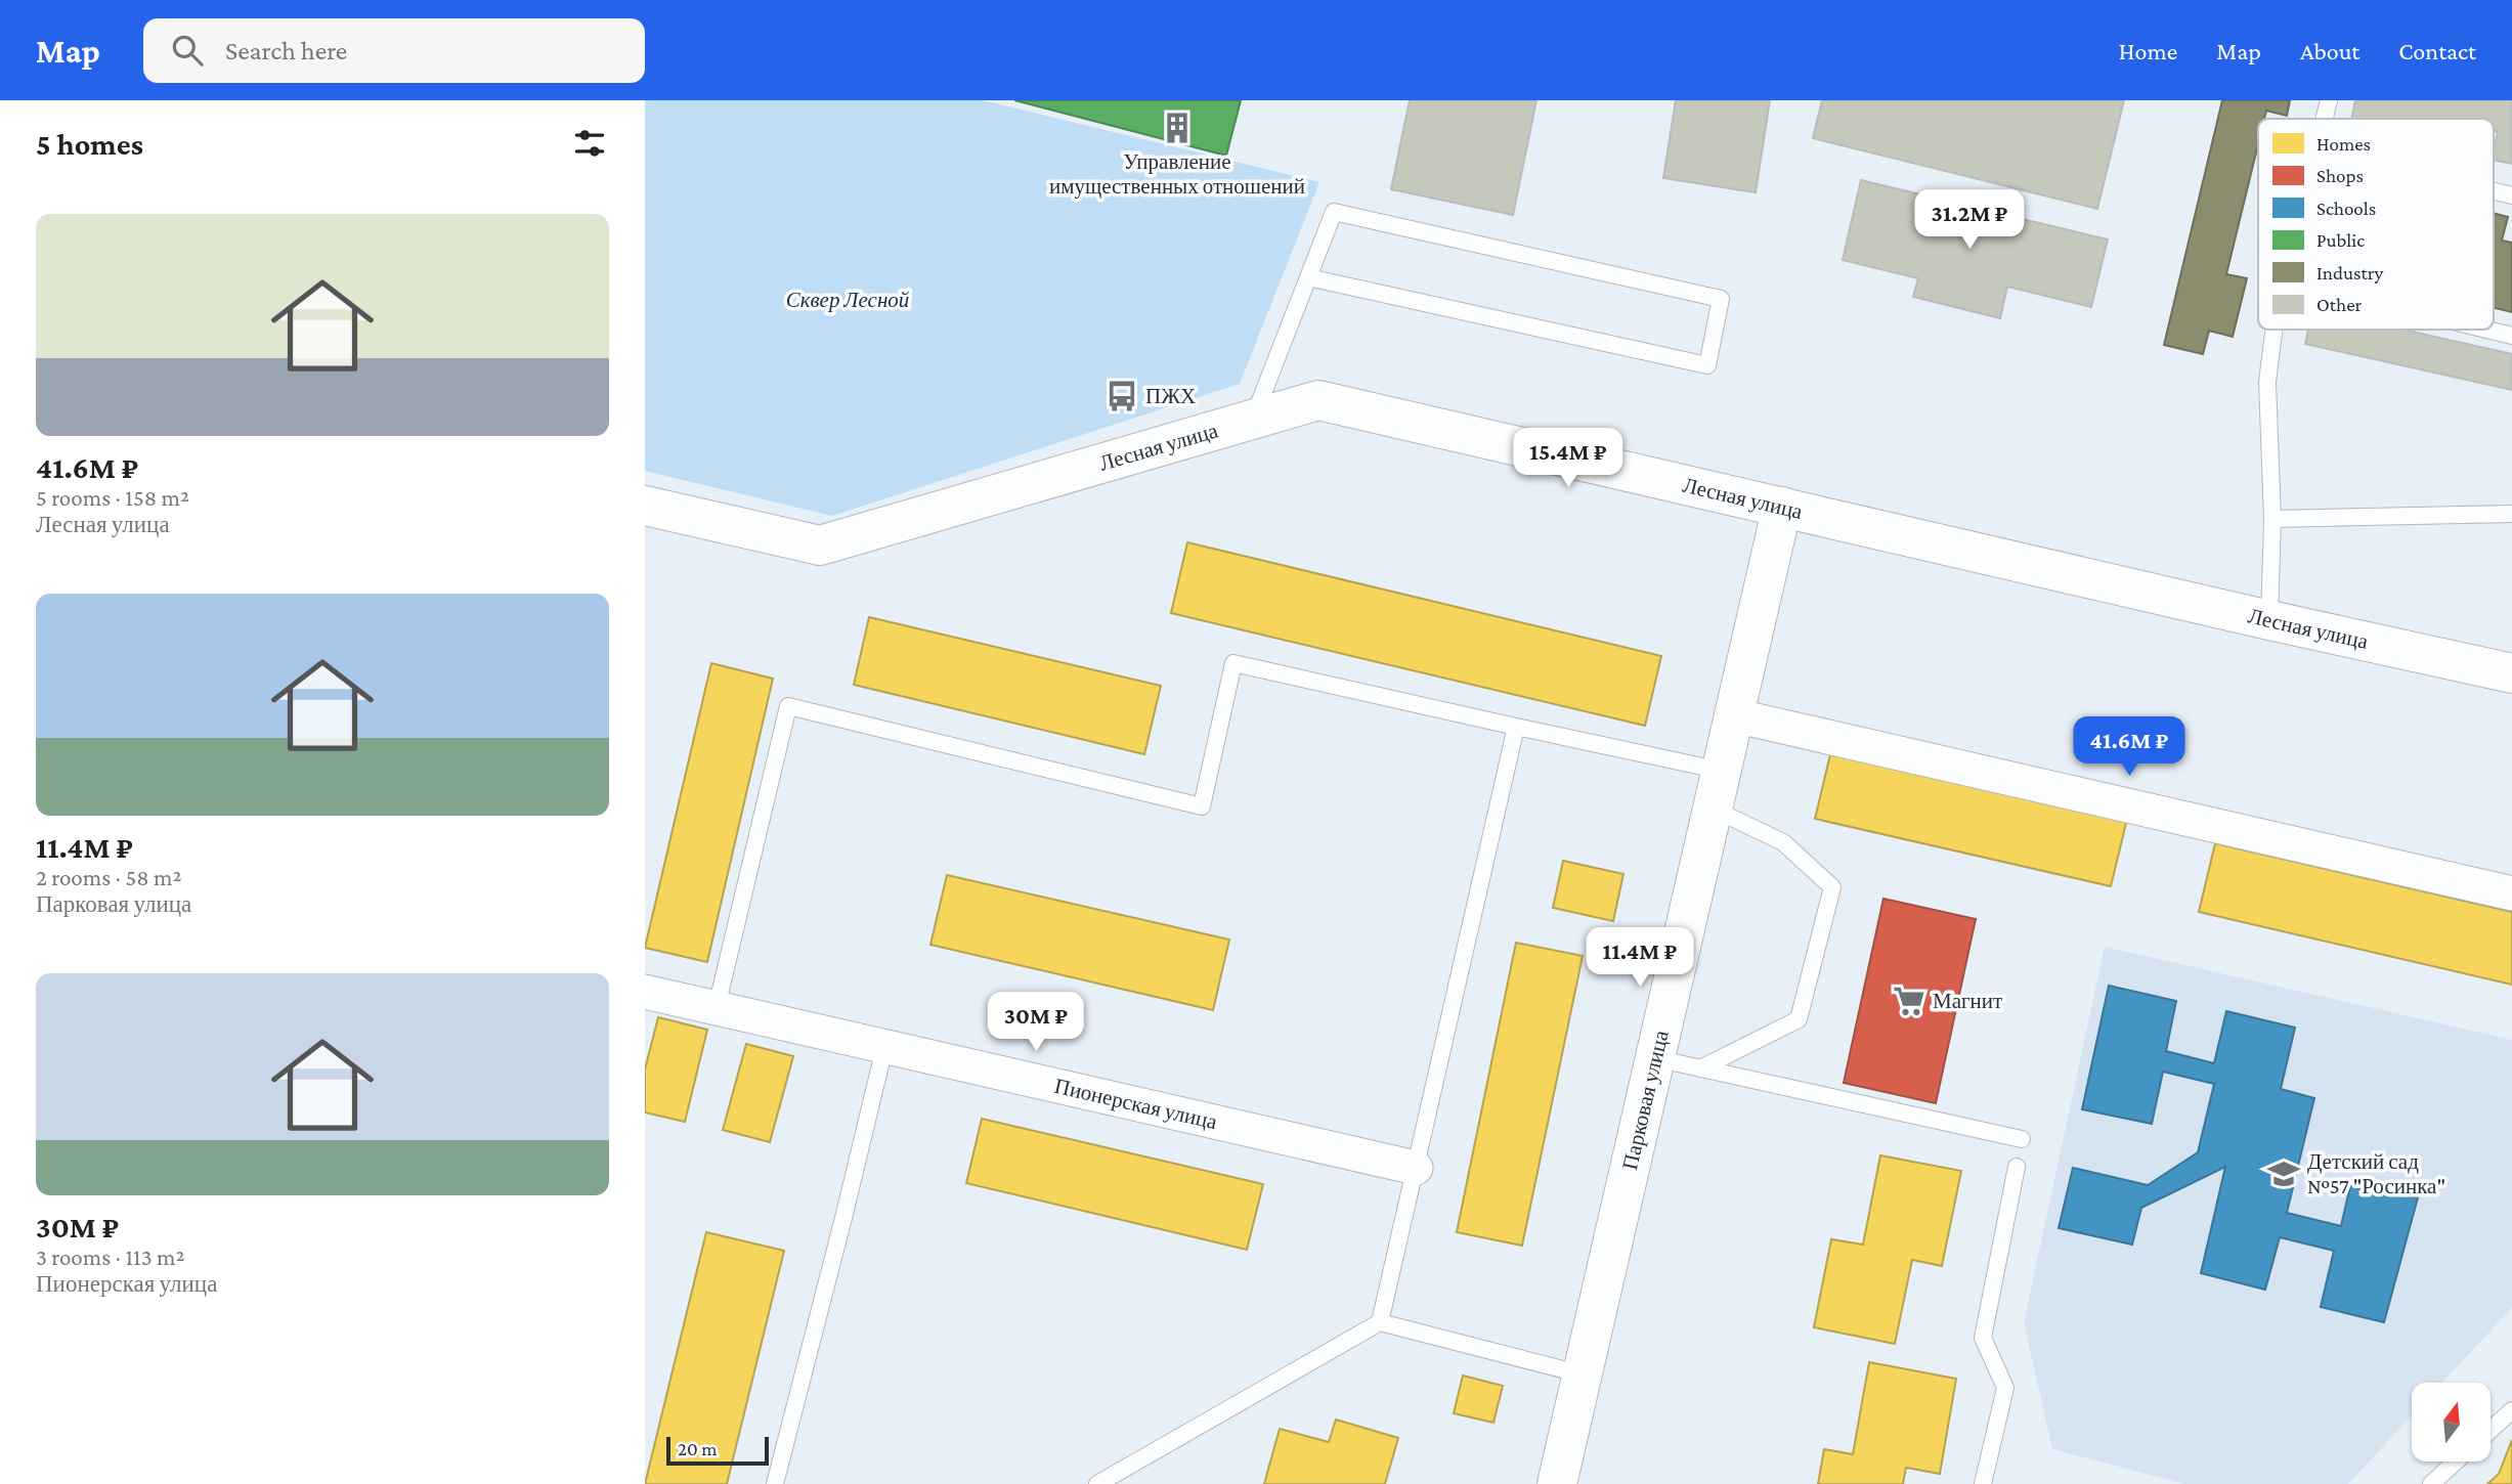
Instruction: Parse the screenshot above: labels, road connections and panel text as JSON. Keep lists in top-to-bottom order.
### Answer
{
  "streets": {
    "main road": ["Лесная улица", "Парковая улица"],
    "street": ["Пионерская улица"]
  },
  "crossings": [
    ["Лесная улица", "Парковая улица"]
  ],
  "parks": ["Сквер Лесной"],
  "places": {
    "building": ["Управление имущественных отношений"],
    "bus stop": ["ПЖХ"],
    "supermarket": ["Магнит"],
    "school or university": ["Детский сад №57 \"Росинка\""]
  },
  "legend": [
    "Homes",
    "Shops",
    "Schools",
    "Public",
    "Industry",
    "Other"
  ],
  "scale_bar": "20 m",
  "north": "top",
  "page": {
    "header": "Map",
    "search": "Search here",
    "nav": [
      "Home",
      "Map",
      "About",
      "Contact"
    ],
    "heading": "5 homes",
    "list": [
      {
        "name": "41.6M ₽",
        "note": "5 rooms · 158 m² · Лесная улица"
      },
      {
        "name": "11.4M ₽",
        "note": "2 rooms · 58 m² · Парковая улица"
      },
      {
        "name": "30M ₽",
        "note": "3 rooms · 113 m² · Пионерская улица"
      }
    ],
    "price": [
      "31.2M ₽",
      "15.4M ₽",
      "41.6M ₽",
      "11.4M ₽",
      "30M ₽"
    ],
    "scale": "20 m"
  }
}
